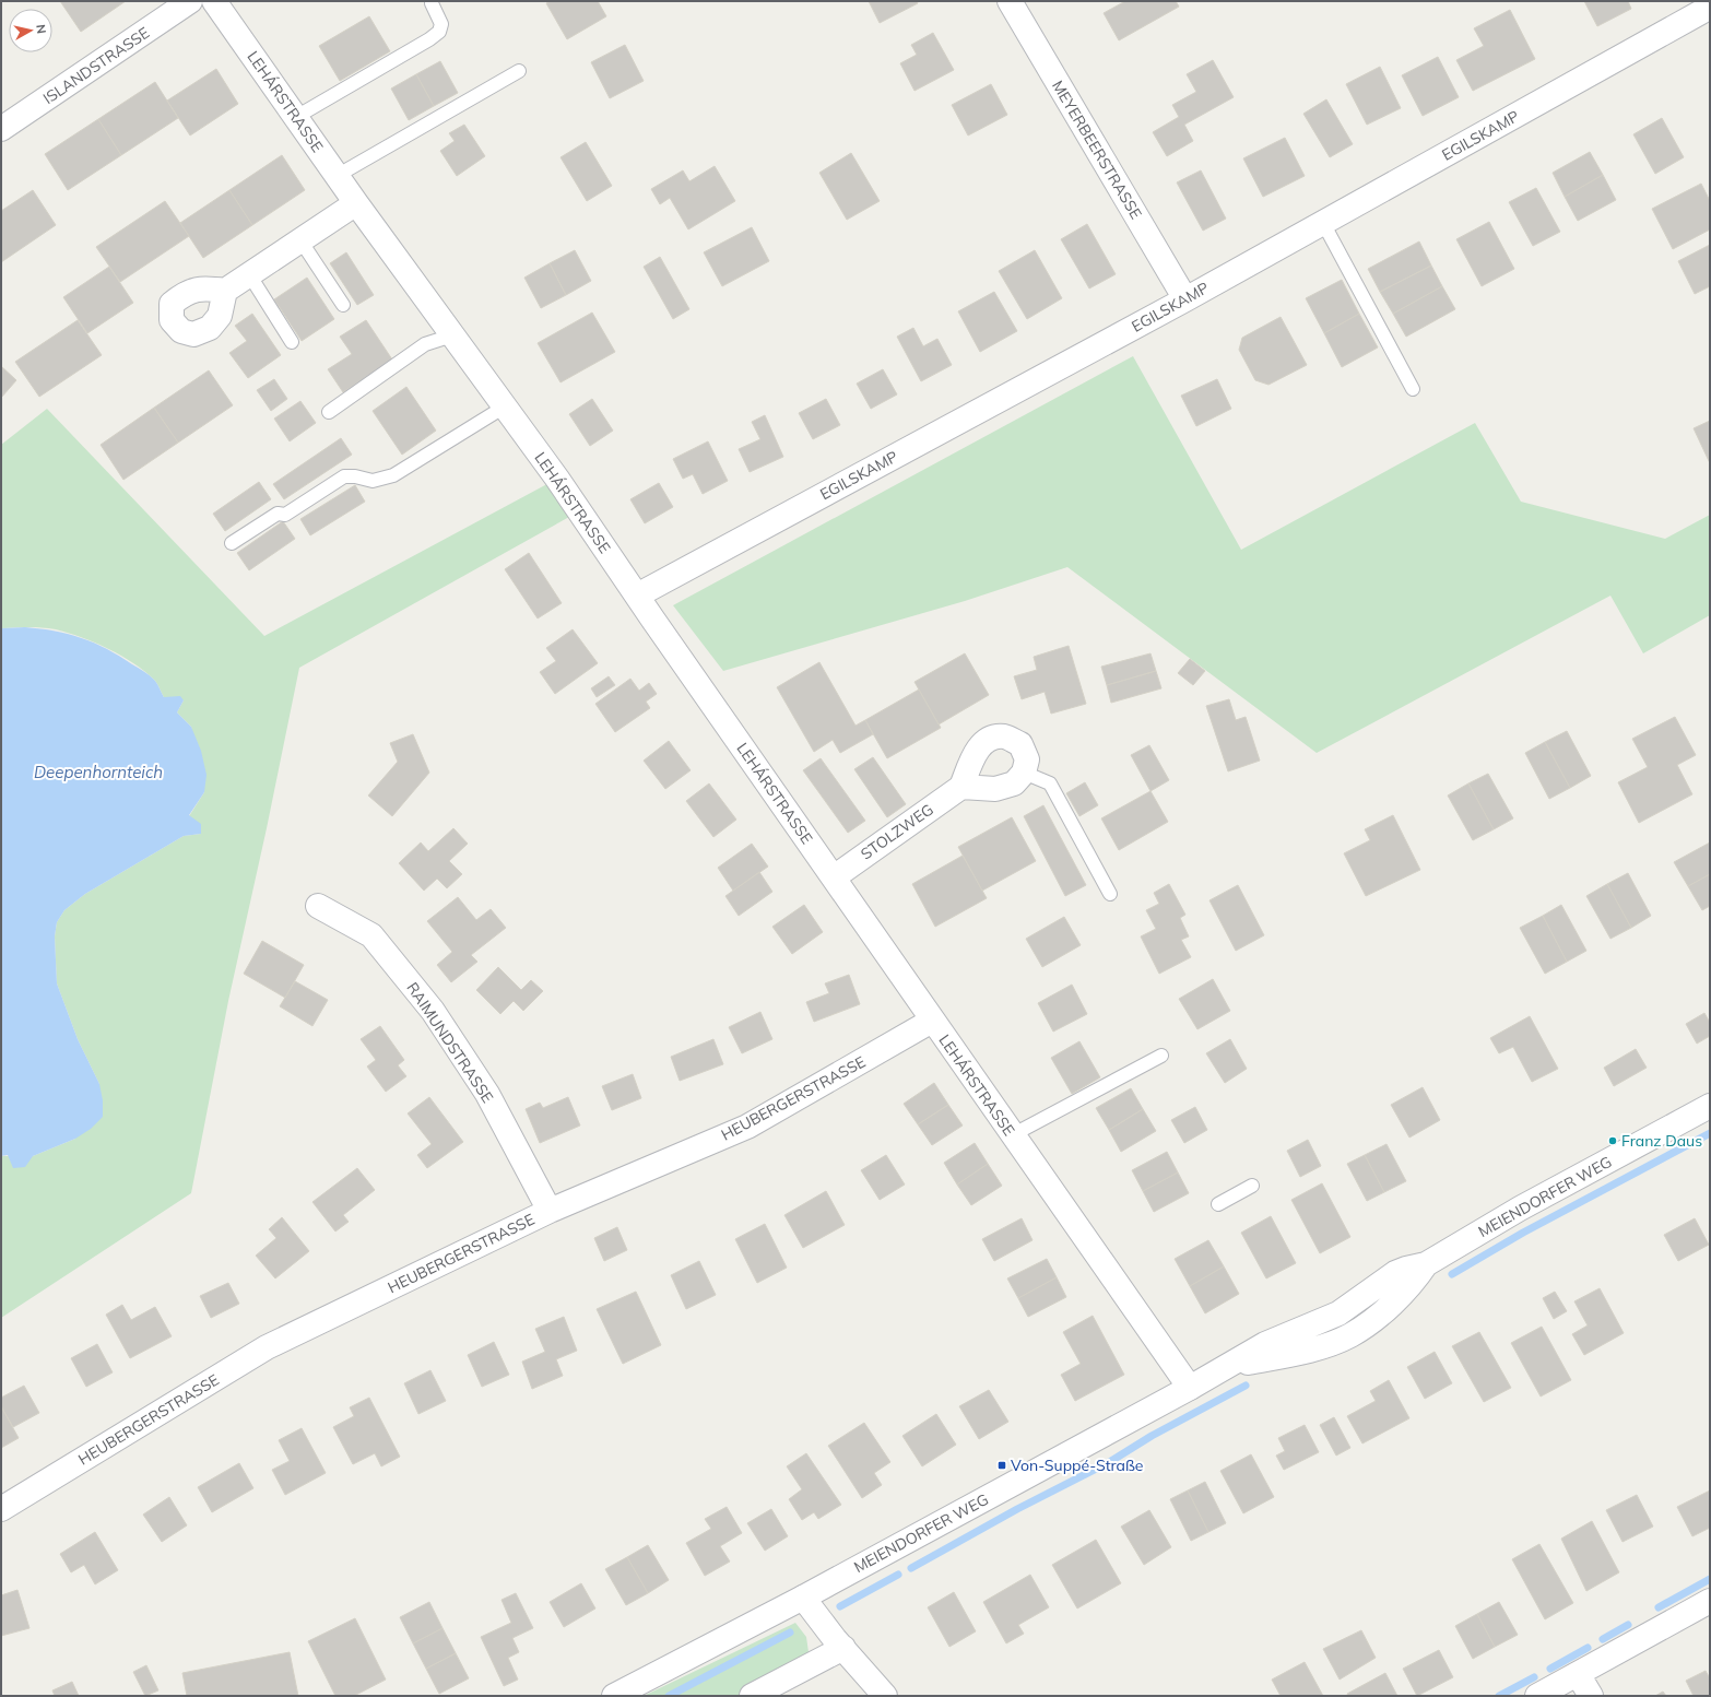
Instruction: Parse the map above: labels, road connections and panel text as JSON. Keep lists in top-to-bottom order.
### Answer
{
  "streets": {
    "street": [
      "ISLANDSTRASSE",
      "LEHÁRSTRASSE",
      "EGILSKAMP",
      "MEYERBEERSTRASSE",
      "STOLZWEG",
      "RAIMUNDSTRASSE",
      "HEUBERGERSTRASSE",
      "MEIENDORFER WEG"
    ]
  },
  "crossings": [
    ["LEHÁRSTRASSE", "EGILSKAMP"],
    ["LEHÁRSTRASSE", "STOLZWEG"],
    ["LEHÁRSTRASSE", "HEUBERGERSTRASSE"],
    ["LEHÁRSTRASSE", "MEIENDORFER WEG"],
    ["EGILSKAMP", "MEYERBEERSTRASSE"],
    ["RAIMUNDSTRASSE", "HEUBERGERSTRASSE"]
  ],
  "water": ["Deepenhornteich"],
  "places": {
    "other": ["Franz Daus"],
    "transit": ["Von-Suppé-Straße"]
  },
  "north": "right"
}
